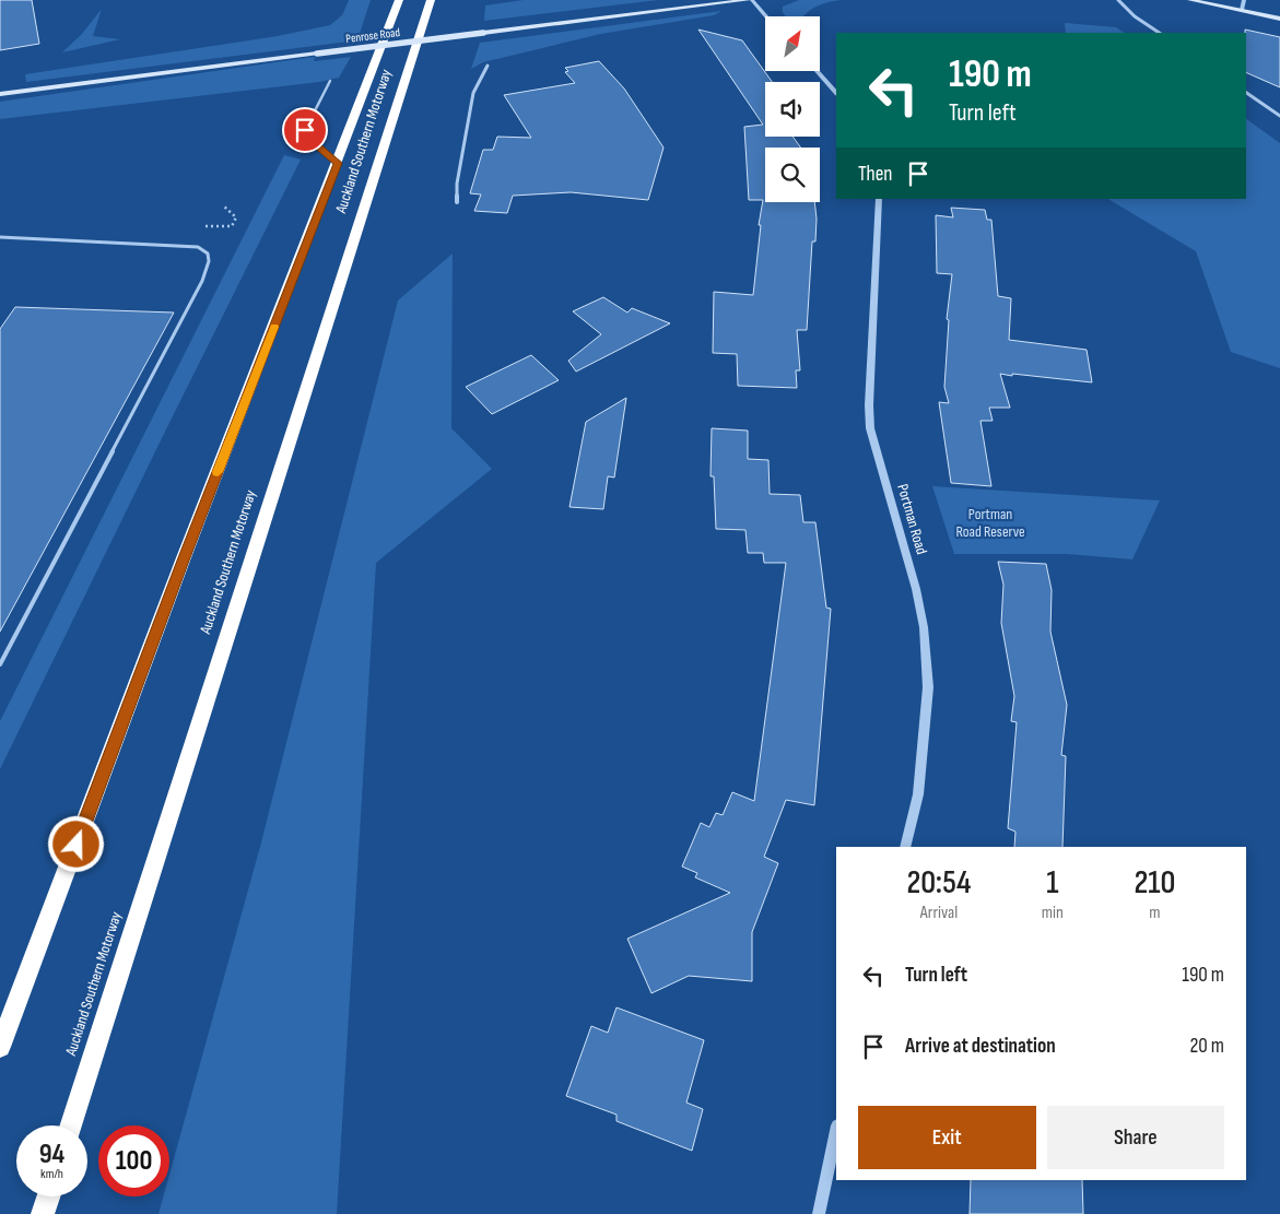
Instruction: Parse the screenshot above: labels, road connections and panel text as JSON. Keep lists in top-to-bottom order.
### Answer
{
  "streets": {
    "highway": ["Auckland Southern Motorway"],
    "main road": ["Penrose Road"],
    "street": ["Portman Road"]
  },
  "parks": ["Portman Road Reserve"],
  "north": "top right",
  "page": {
    "turn": ["190 m", "Turn left"],
    "then": "Then",
    "eta": [
      "20:54",
      "Arrival",
      "1",
      "min",
      "210",
      "m"
    ],
    "list": [
      {
        "name": "Turn left",
        "value": "190 m"
      },
      {
        "name": "Arrive at destination",
        "value": "20 m"
      }
    ],
    "buttons": ["Exit", "Share"],
    "speed": "94 km/h",
    "limit": "100"
  }
}
